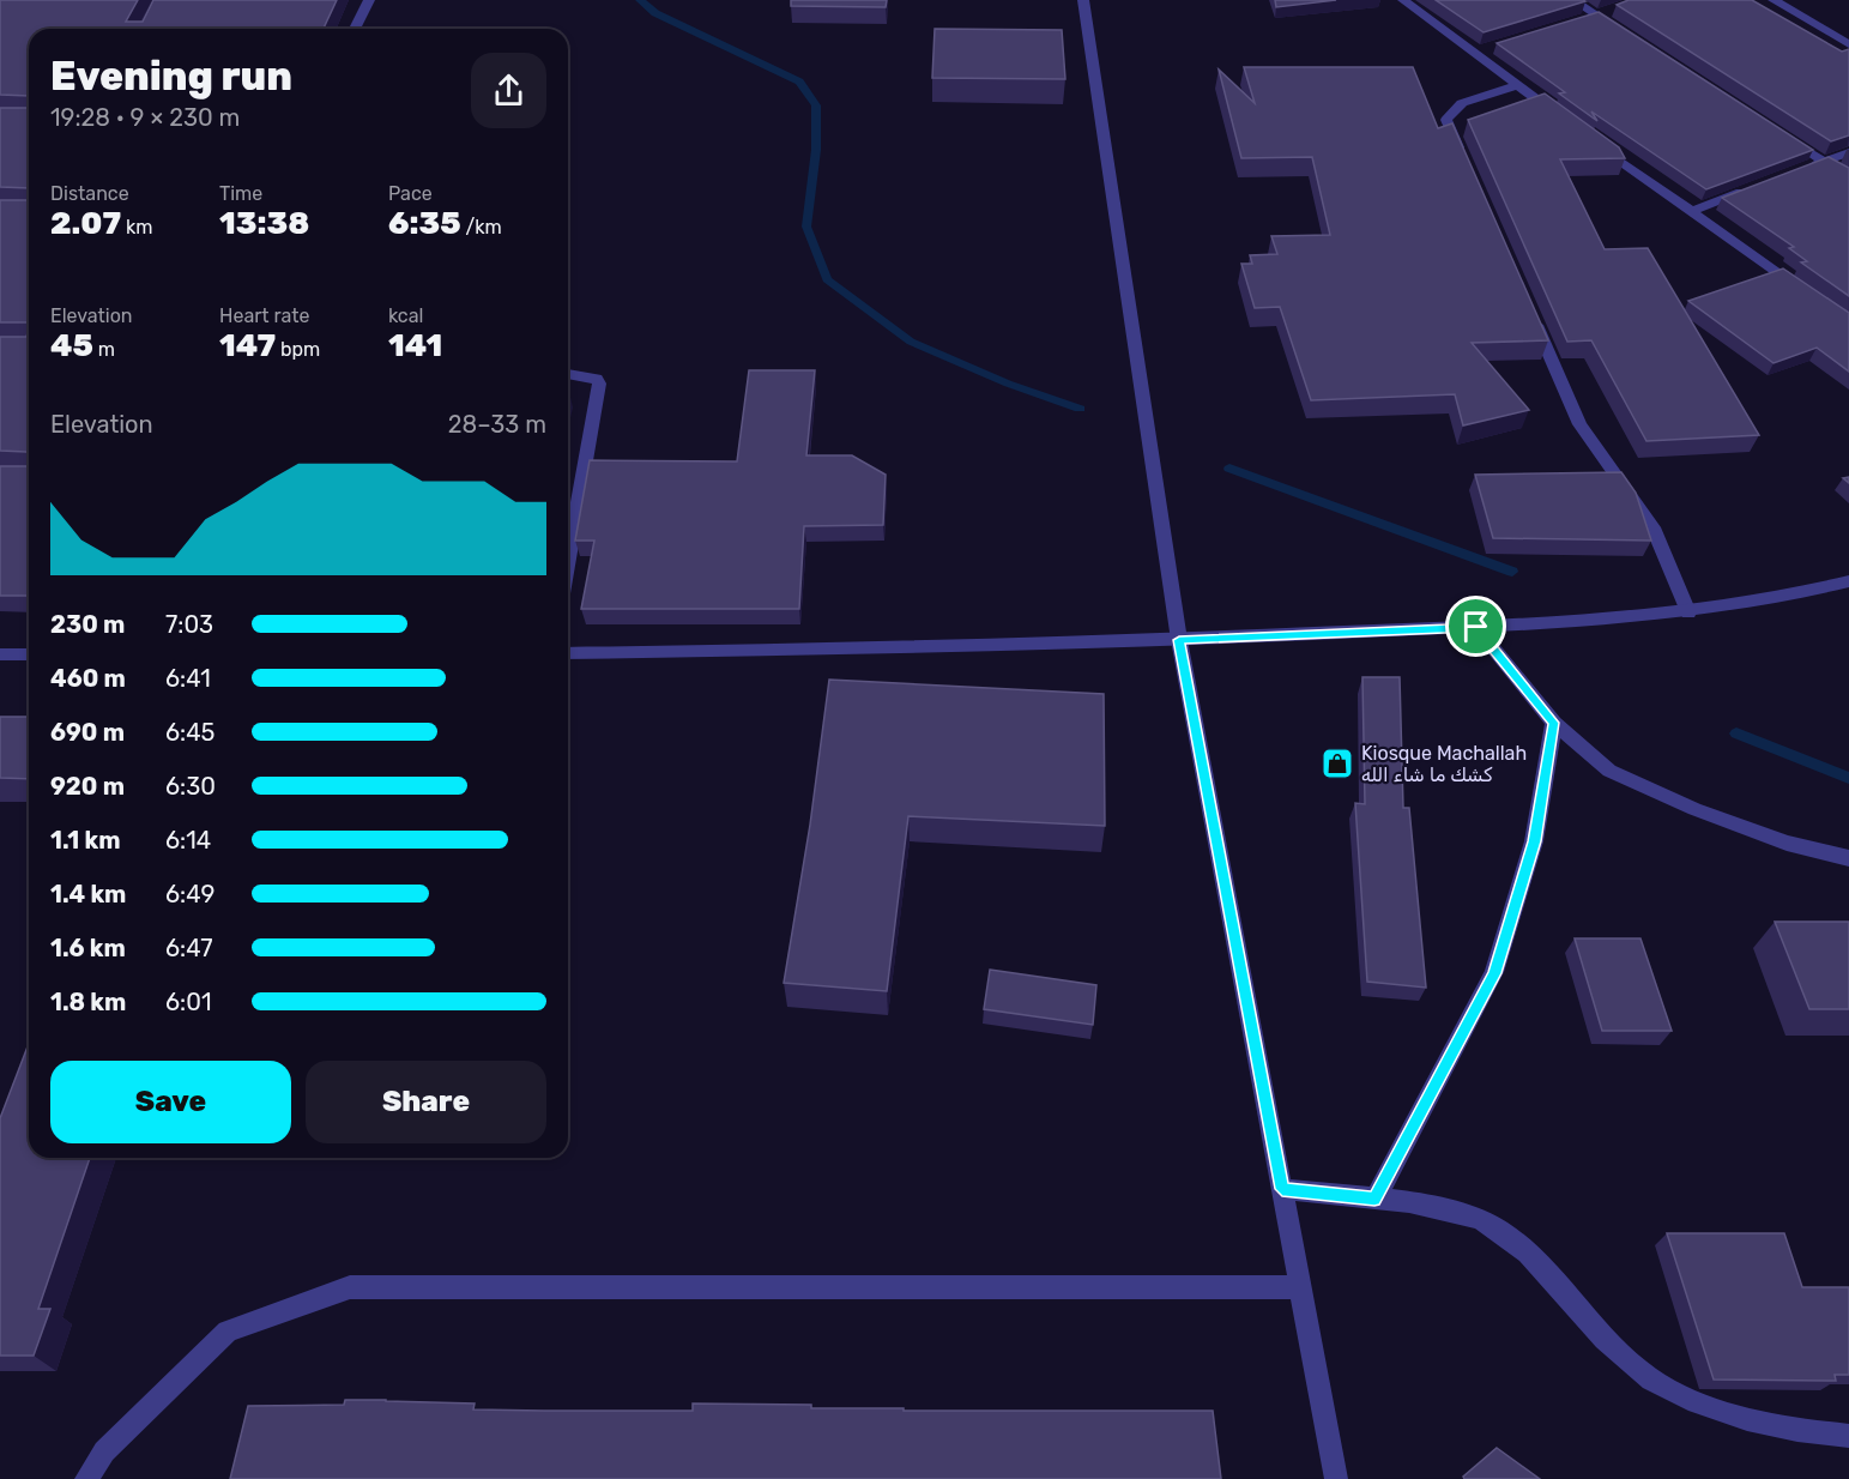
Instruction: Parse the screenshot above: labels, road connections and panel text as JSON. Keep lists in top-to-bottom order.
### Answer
{
  "places": {
    "shop": ["Kiosque Machallah كشك ما شاء الله"]
  },
  "page": {
    "heading": ["Evening run", "19:28 · 9 × 230 m"],
    "stats": [
      ["Distance", "2.07 km"],
      ["Time", "13:38"],
      ["Pace", "6:35 /km"],
      ["Elevation", "45 m"],
      ["Heart rate", "147 bpm"],
      ["kcal", "141"]
    ],
    "chart": ["Elevation", "28–33 m"],
    "list": [
      {
        "name": "230 m",
        "note": "7:03"
      },
      {
        "name": "460 m",
        "note": "6:41"
      },
      {
        "name": "690 m",
        "note": "6:45"
      },
      {
        "name": "920 m",
        "note": "6:30"
      },
      {
        "name": "1.1 km",
        "note": "6:14"
      },
      {
        "name": "1.4 km",
        "note": "6:49"
      },
      {
        "name": "1.6 km",
        "note": "6:47"
      },
      {
        "name": "1.8 km",
        "note": "6:01"
      }
    ],
    "buttons": ["Save", "Share"]
  }
}
